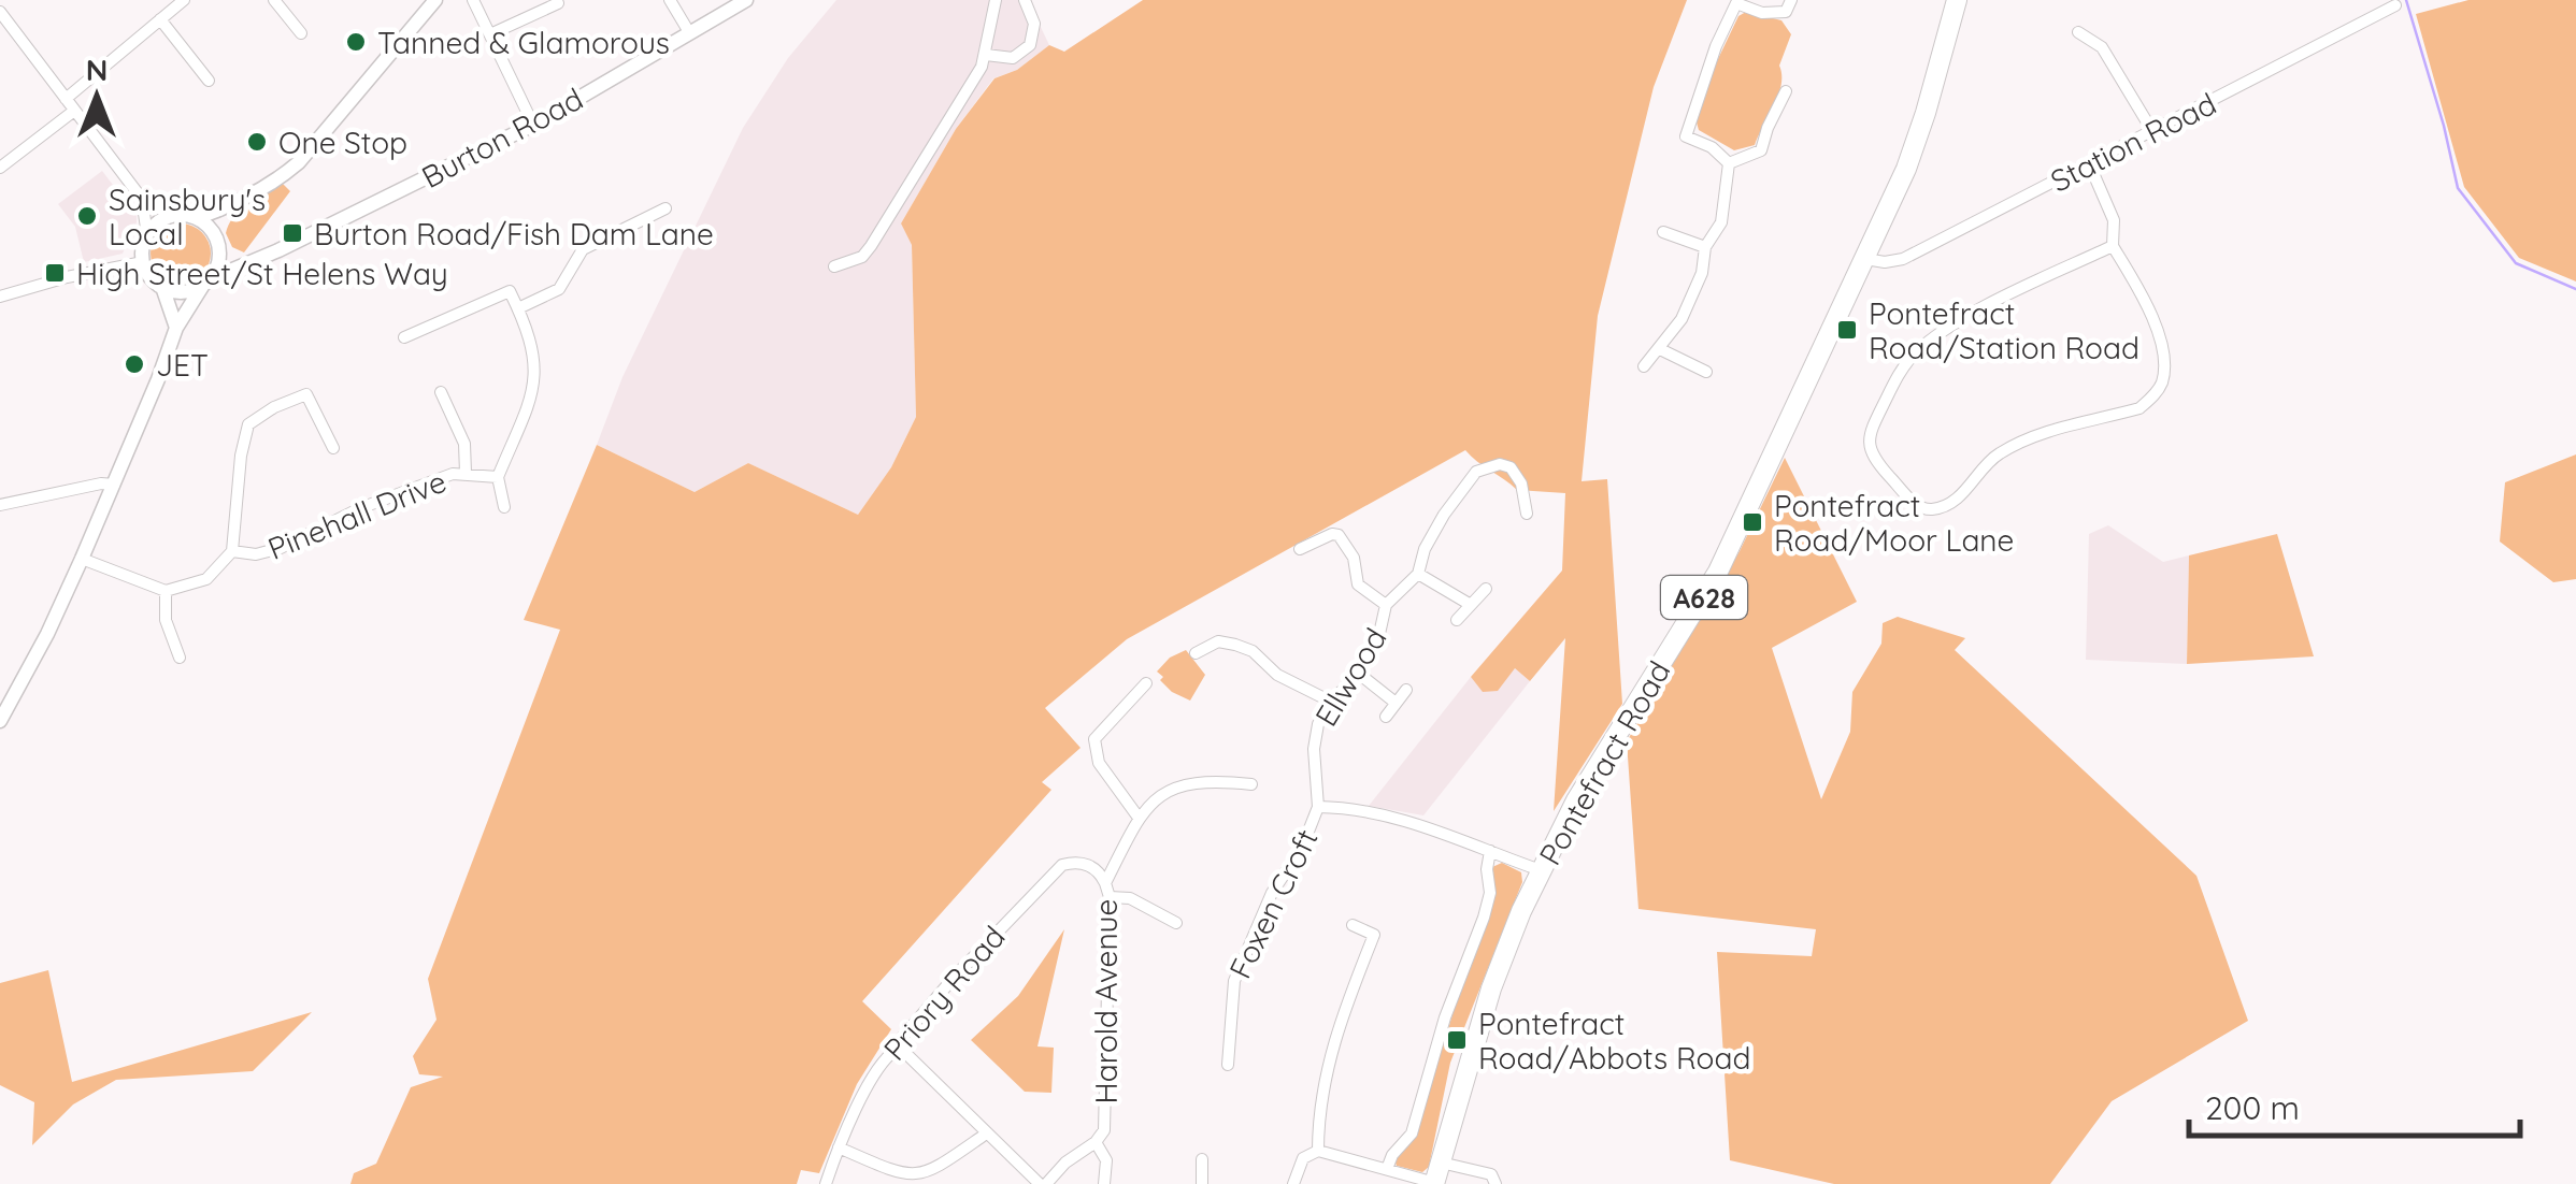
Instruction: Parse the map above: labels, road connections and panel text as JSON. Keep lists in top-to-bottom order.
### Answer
{
  "streets": {
    "highway": ["A628", "Pontefract Road"],
    "street": [
      "Burton Road",
      "Station Road",
      "Pinehall Drive",
      "Ellwood",
      "Foxen Croft",
      "Priory Road",
      "Harold Avenue"
    ]
  },
  "crossings": [
    ["Station Road", "Pontefract Road"],
    ["Ellwood", "Foxen Croft"],
    ["Priory Road", "Harold Avenue"]
  ],
  "places": {
    "other": [
      "Tanned & Glamorous",
      "One Stop",
      "Sainsbury's Local",
      "JET"
    ],
    "transit": [
      "Burton Road/Fish Dam Lane",
      "High Street/St Helens Way",
      "Pontefract Road/Station Road",
      "Pontefract Road/Moor Lane",
      "Pontefract Road/Abbots Road"
    ]
  },
  "scale_bar": "200 m",
  "north": "top"
}
